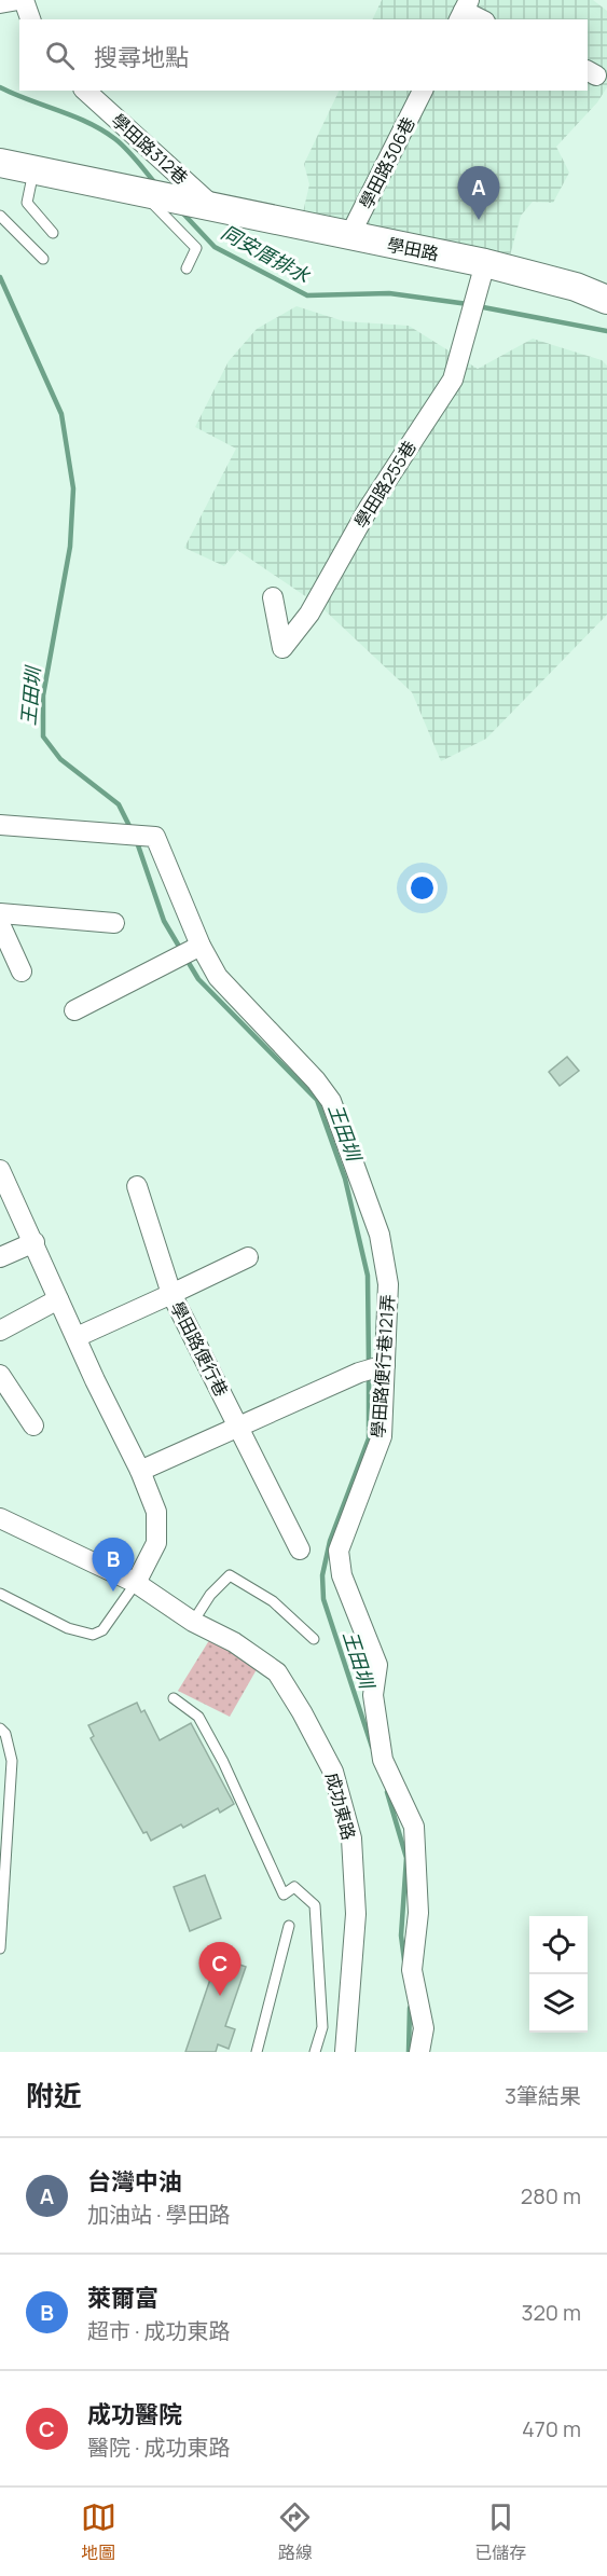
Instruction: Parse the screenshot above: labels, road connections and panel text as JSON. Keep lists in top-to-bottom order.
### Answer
{
  "streets": {
    "main road": ["學田路"],
    "street": [
      "學田路312巷",
      "學田路306巷",
      "學田路255巷",
      "學田路便行巷",
      "學田路便行巷121弄",
      "成功東路"
    ]
  },
  "crossings": [
    ["學田路312巷", "學田路"],
    ["學田路306巷", "學田路"],
    ["學田路", "學田路255巷"]
  ],
  "water": ["同安厝排水", "王田圳"],
  "page": {
    "search": "搜尋地點",
    "pins": ["A", "B", "C"],
    "heading": ["附近", "3筆結果"],
    "list": [
      {
        "mark": "A",
        "name": "台灣中油",
        "note": "加油站 · 學田路",
        "value": "280 m"
      },
      {
        "mark": "B",
        "name": "萊爾富",
        "note": "超市 · 成功東路",
        "value": "320 m"
      },
      {
        "mark": "C",
        "name": "成功醫院",
        "note": "醫院 · 成功東路",
        "value": "470 m"
      }
    ],
    "nav": ["地圖", "路線", "已儲存"]
  }
}
